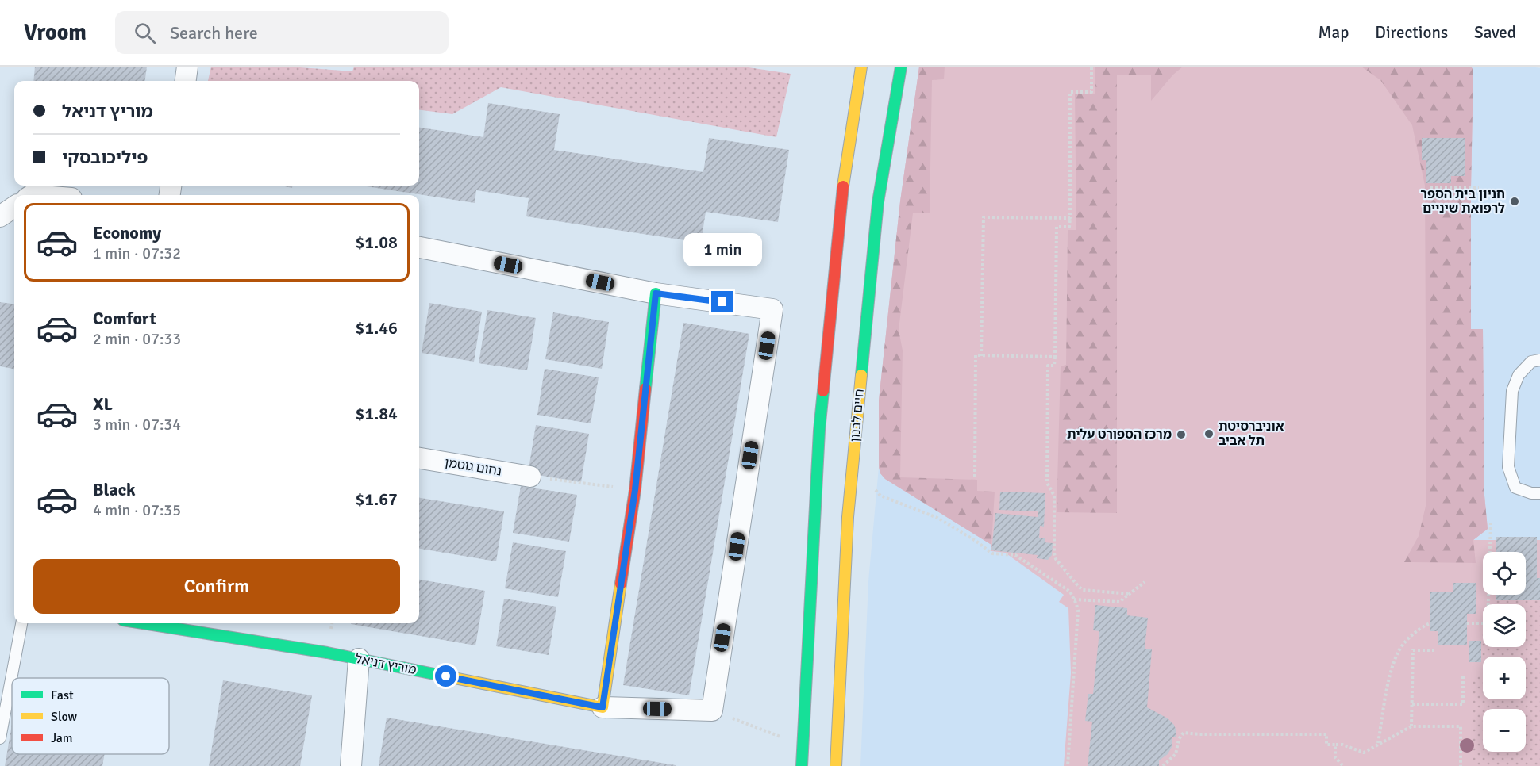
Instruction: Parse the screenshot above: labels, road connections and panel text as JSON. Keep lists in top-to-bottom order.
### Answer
{
  "streets": {
    "main road": ["חיים לבנון", "מוריץ דניאל"],
    "street": ["נחום גוטמן"]
  },
  "places": ["חניון בית הספר לרפואת שיניים", "אוניברסיטת תל אביב", "מרכז הספורט עלית"],
  "legend": ["Fast", "Slow", "Jam"],
  "page": {
    "header": "Vroom",
    "search": "Search here",
    "nav": ["Map", "Directions", "Saved"],
    "banner": ["מוריץ דניאל", "פיליכובסקי"],
    "list": [
      {
        "name": "Economy",
        "note": "1 min · 07:32",
        "value": "$1.08"
      },
      {
        "name": "Comfort",
        "note": "2 min · 07:33",
        "value": "$1.46"
      },
      {
        "name": "XL",
        "note": "3 min · 07:34",
        "value": "$1.84"
      },
      {
        "name": "Black",
        "note": "4 min · 07:35",
        "value": "$1.67"
      }
    ],
    "bubble": "1 min",
    "buttons": "Confirm",
    "map_buttons": ["+", "−"]
  }
}
